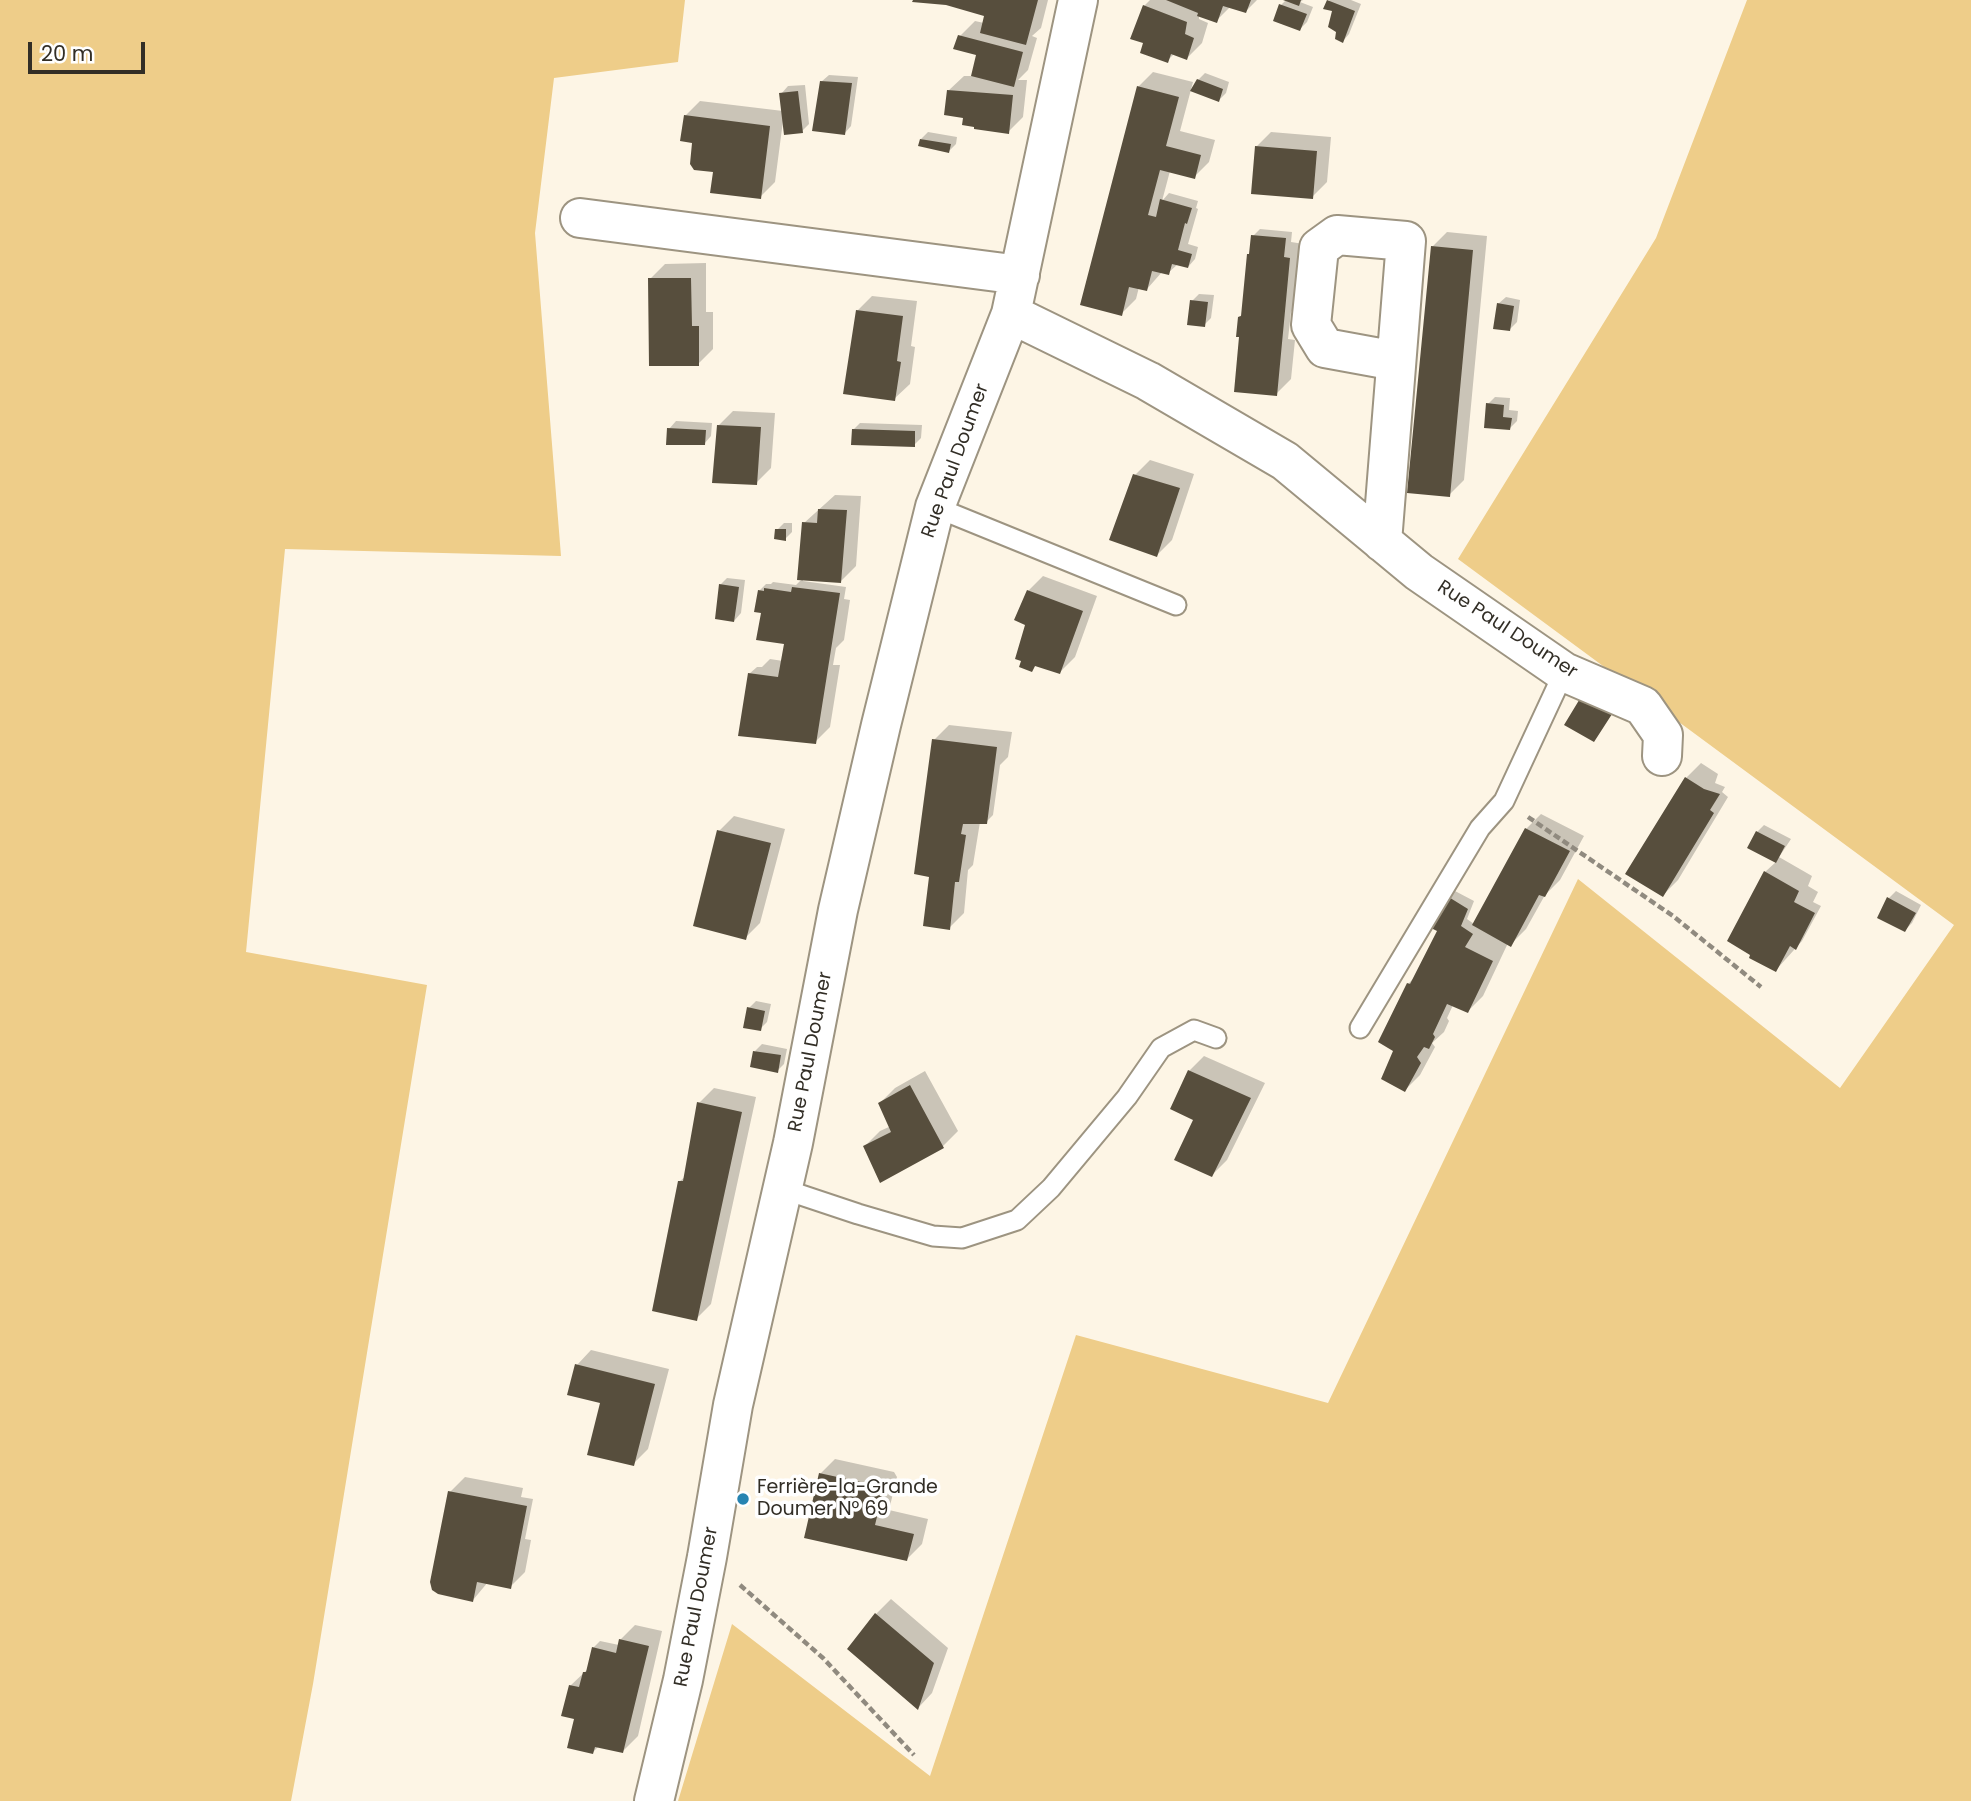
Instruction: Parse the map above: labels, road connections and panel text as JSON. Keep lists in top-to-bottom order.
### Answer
{
  "streets": {
    "street": ["Rue Paul Doumer"]
  },
  "places": ["Ferrière-la-Grande Doumer N° 69"],
  "scale_bar": "20 m"
}
